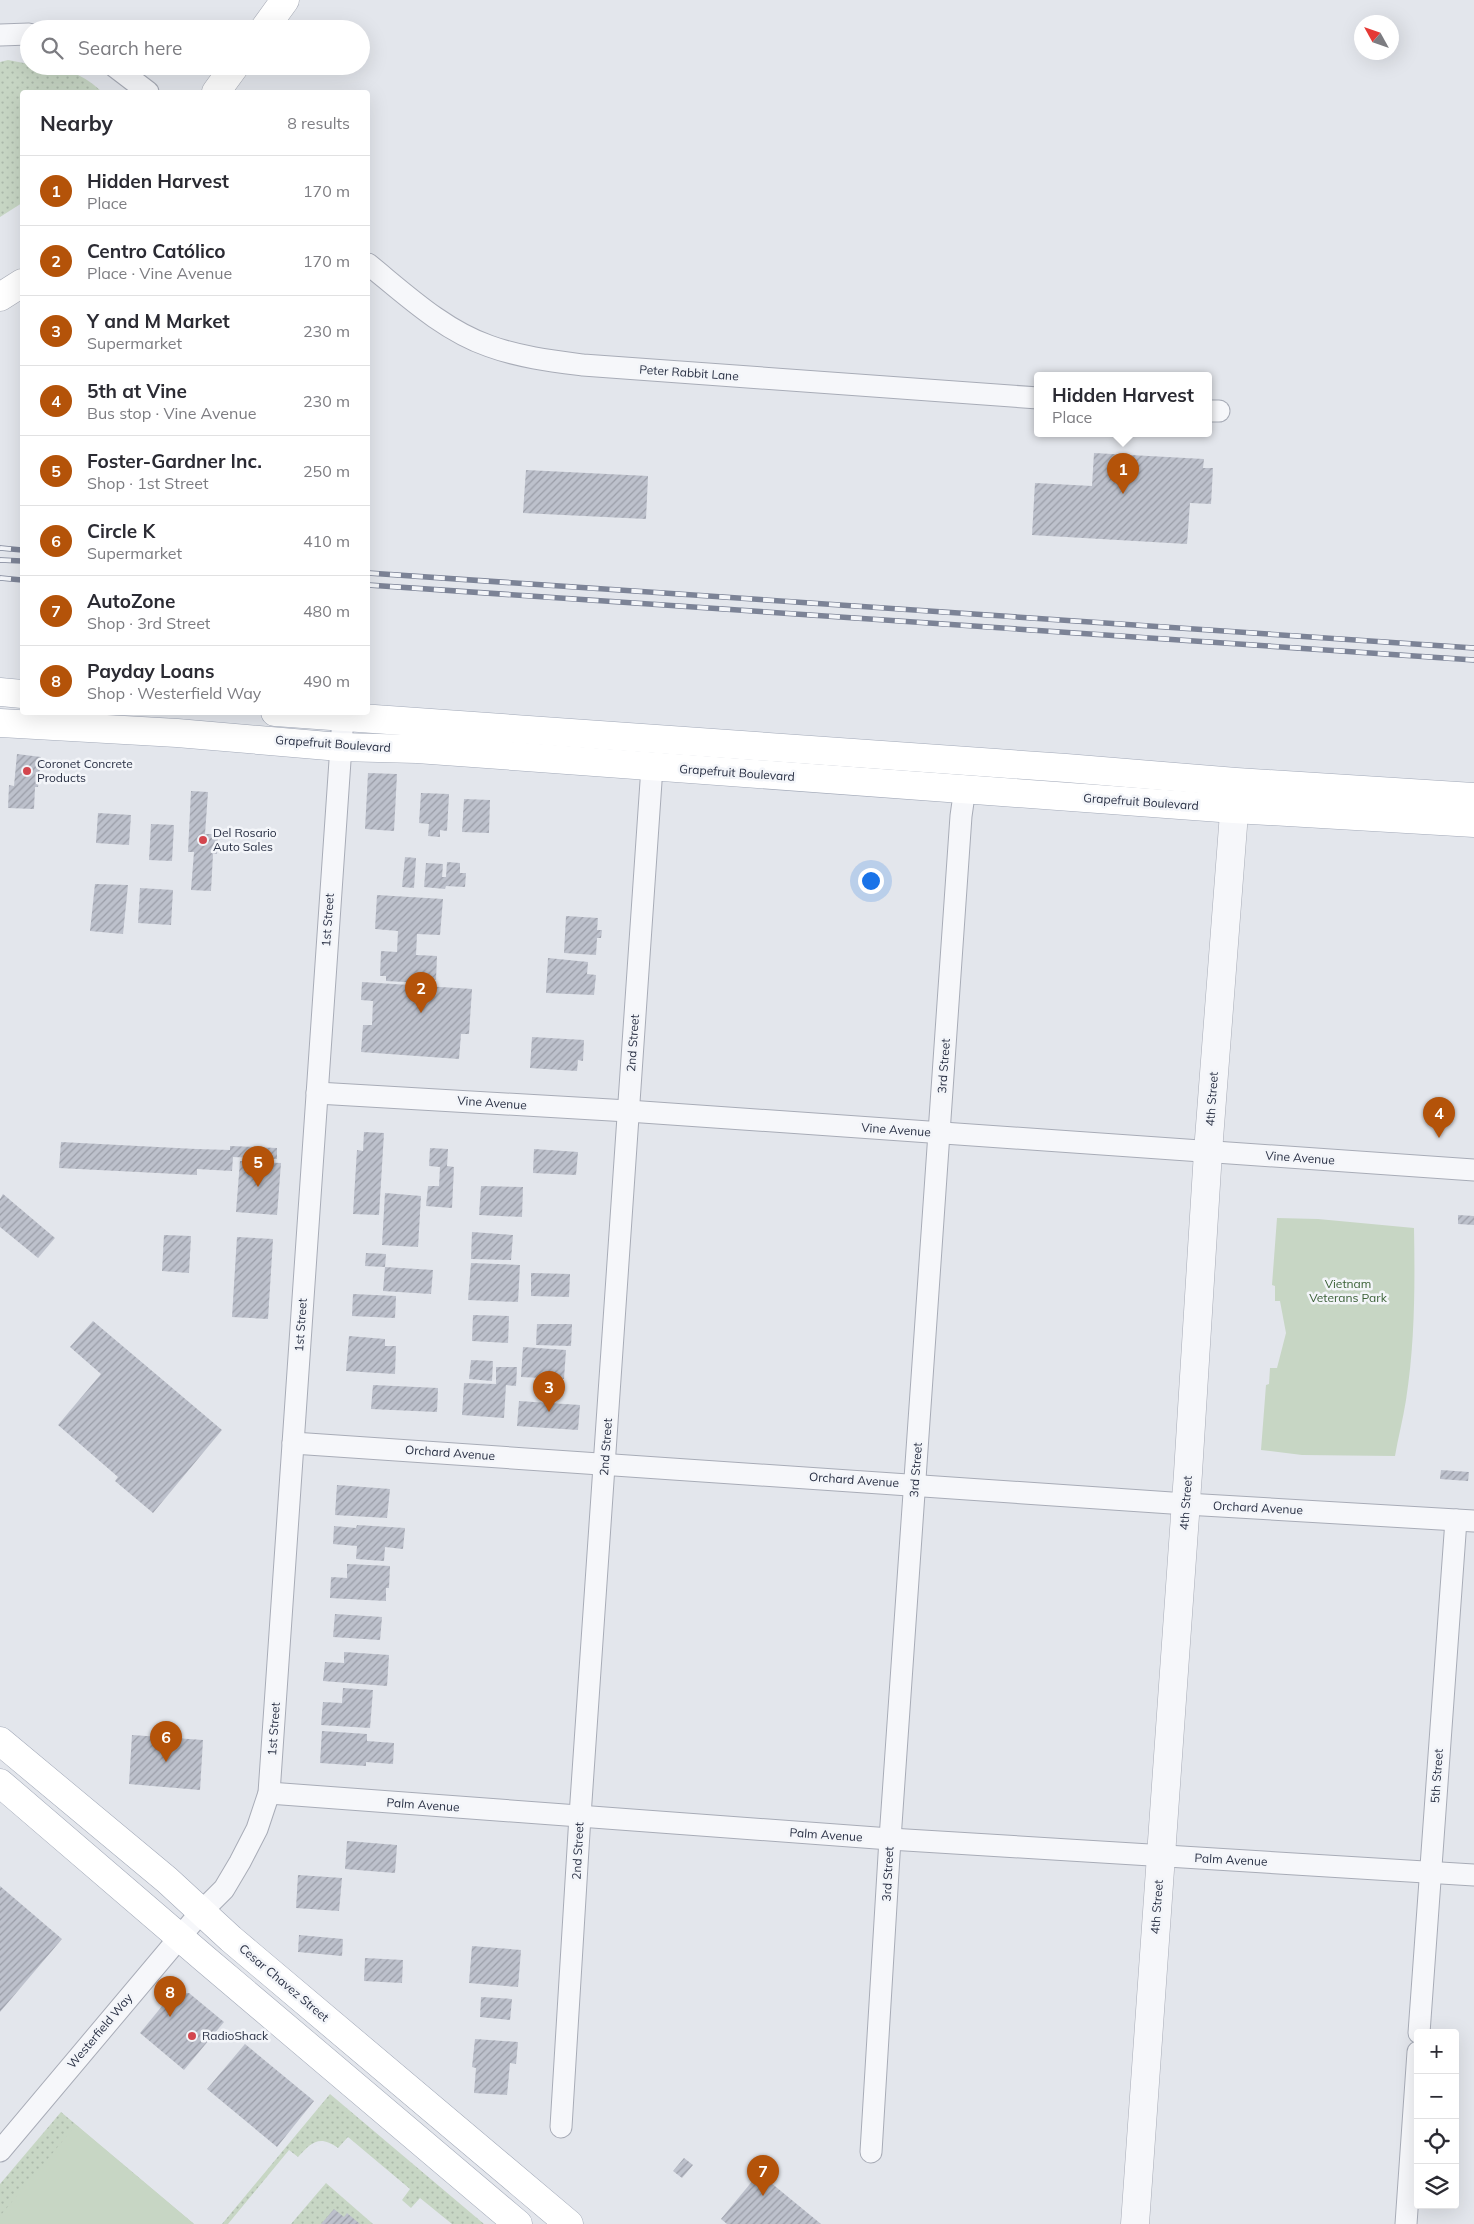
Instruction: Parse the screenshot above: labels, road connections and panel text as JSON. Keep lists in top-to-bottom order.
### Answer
{
  "streets": {
    "main road": ["Grapefruit Boulevard", "Cesar Chavez Street"],
    "street": [
      "Peter Rabbit Lane",
      "1st Street",
      "2nd Street",
      "3rd Street",
      "4th Street",
      "Vine Avenue",
      "Orchard Avenue",
      "5th Street",
      "Palm Avenue",
      "Westerfield Way"
    ]
  },
  "crossings": [
    ["Grapefruit Boulevard", "1st Street"],
    ["Grapefruit Boulevard", "2nd Street"],
    ["Grapefruit Boulevard", "3rd Street"],
    ["Grapefruit Boulevard", "4th Street"],
    ["1st Street", "Vine Avenue"],
    ["1st Street", "Orchard Avenue"],
    ["1st Street", "Palm Avenue"],
    ["1st Street", "Cesar Chavez Street"],
    ["1st Street", "Westerfield Way"],
    ["2nd Street", "Vine Avenue"],
    ["2nd Street", "Orchard Avenue"],
    ["2nd Street", "Palm Avenue"],
    ["3rd Street", "Vine Avenue"],
    ["3rd Street", "Orchard Avenue"],
    ["3rd Street", "Palm Avenue"],
    ["4th Street", "Vine Avenue"],
    ["4th Street", "Orchard Avenue"],
    ["4th Street", "Palm Avenue"],
    ["Orchard Avenue", "5th Street"],
    ["5th Street", "Palm Avenue"],
    ["Cesar Chavez Street", "Westerfield Way"]
  ],
  "parks": ["Vietnam Veterans Park"],
  "places": ["Coronet Concrete Products", "Del Rosario Auto Sales", "RadioShack"],
  "north": "top left",
  "page": {
    "search": "Search here",
    "heading": ["Nearby", "8 results"],
    "list": [
      {
        "mark": "1",
        "name": "Hidden Harvest",
        "note": "Place",
        "value": "170 m"
      },
      {
        "mark": "2",
        "name": "Centro Católico",
        "note": "Place · Vine Avenue",
        "value": "170 m"
      },
      {
        "mark": "3",
        "name": "Y and M Market",
        "note": "Supermarket",
        "value": "230 m"
      },
      {
        "mark": "4",
        "name": "5th at Vine",
        "note": "Bus stop · Vine Avenue",
        "value": "230 m"
      },
      {
        "mark": "5",
        "name": "Foster-Gardner Inc.",
        "note": "Shop · 1st Street",
        "value": "250 m"
      },
      {
        "mark": "6",
        "name": "Circle K",
        "note": "Supermarket",
        "value": "410 m"
      },
      {
        "mark": "7",
        "name": "AutoZone",
        "note": "Shop · 3rd Street",
        "value": "480 m"
      },
      {
        "mark": "8",
        "name": "Payday Loans",
        "note": "Shop · Westerfield Way",
        "value": "490 m"
      }
    ],
    "popup": ["Hidden Harvest", "Place"],
    "pins": [
      "1",
      "2",
      "4",
      "5",
      "3",
      "6",
      "8",
      "7"
    ],
    "map_buttons": ["+", "−"]
  }
}
